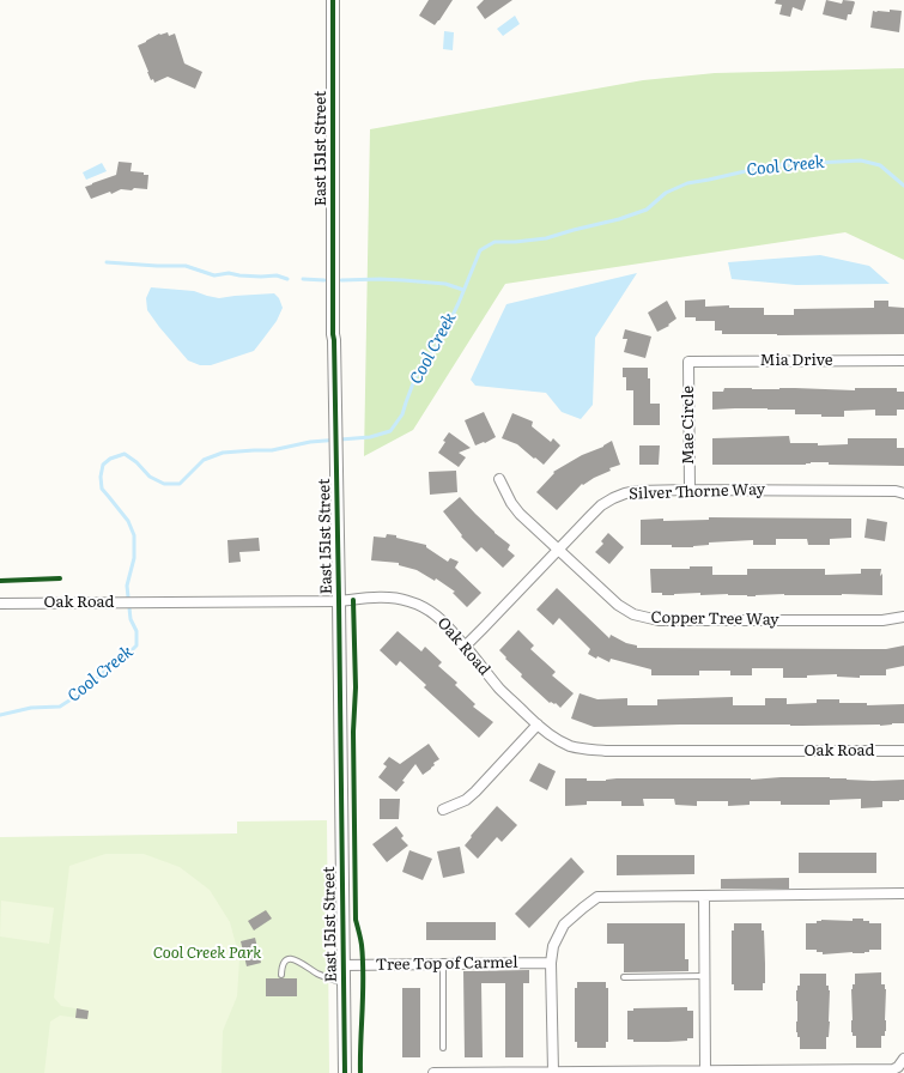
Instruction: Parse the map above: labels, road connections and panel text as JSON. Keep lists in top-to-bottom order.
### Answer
{
  "streets": {
    "street": [
      "East 151st Street",
      "Mia Drive",
      "Mae Circle",
      "Silver Thorne Way",
      "Oak Road",
      "Copper Tree Way",
      "Tree Top of Carmel"
    ]
  },
  "crossings": [
    ["East 151st Street", "Oak Road"],
    ["East 151st Street", "Tree Top of Carmel"],
    ["Mia Drive", "Mae Circle"],
    ["Mae Circle", "Silver Thorne Way"],
    ["Silver Thorne Way", "Oak Road"],
    ["Silver Thorne Way", "Copper Tree Way"]
  ],
  "water": ["Cool Creek"],
  "parks": ["Cool Creek Park"]
}
